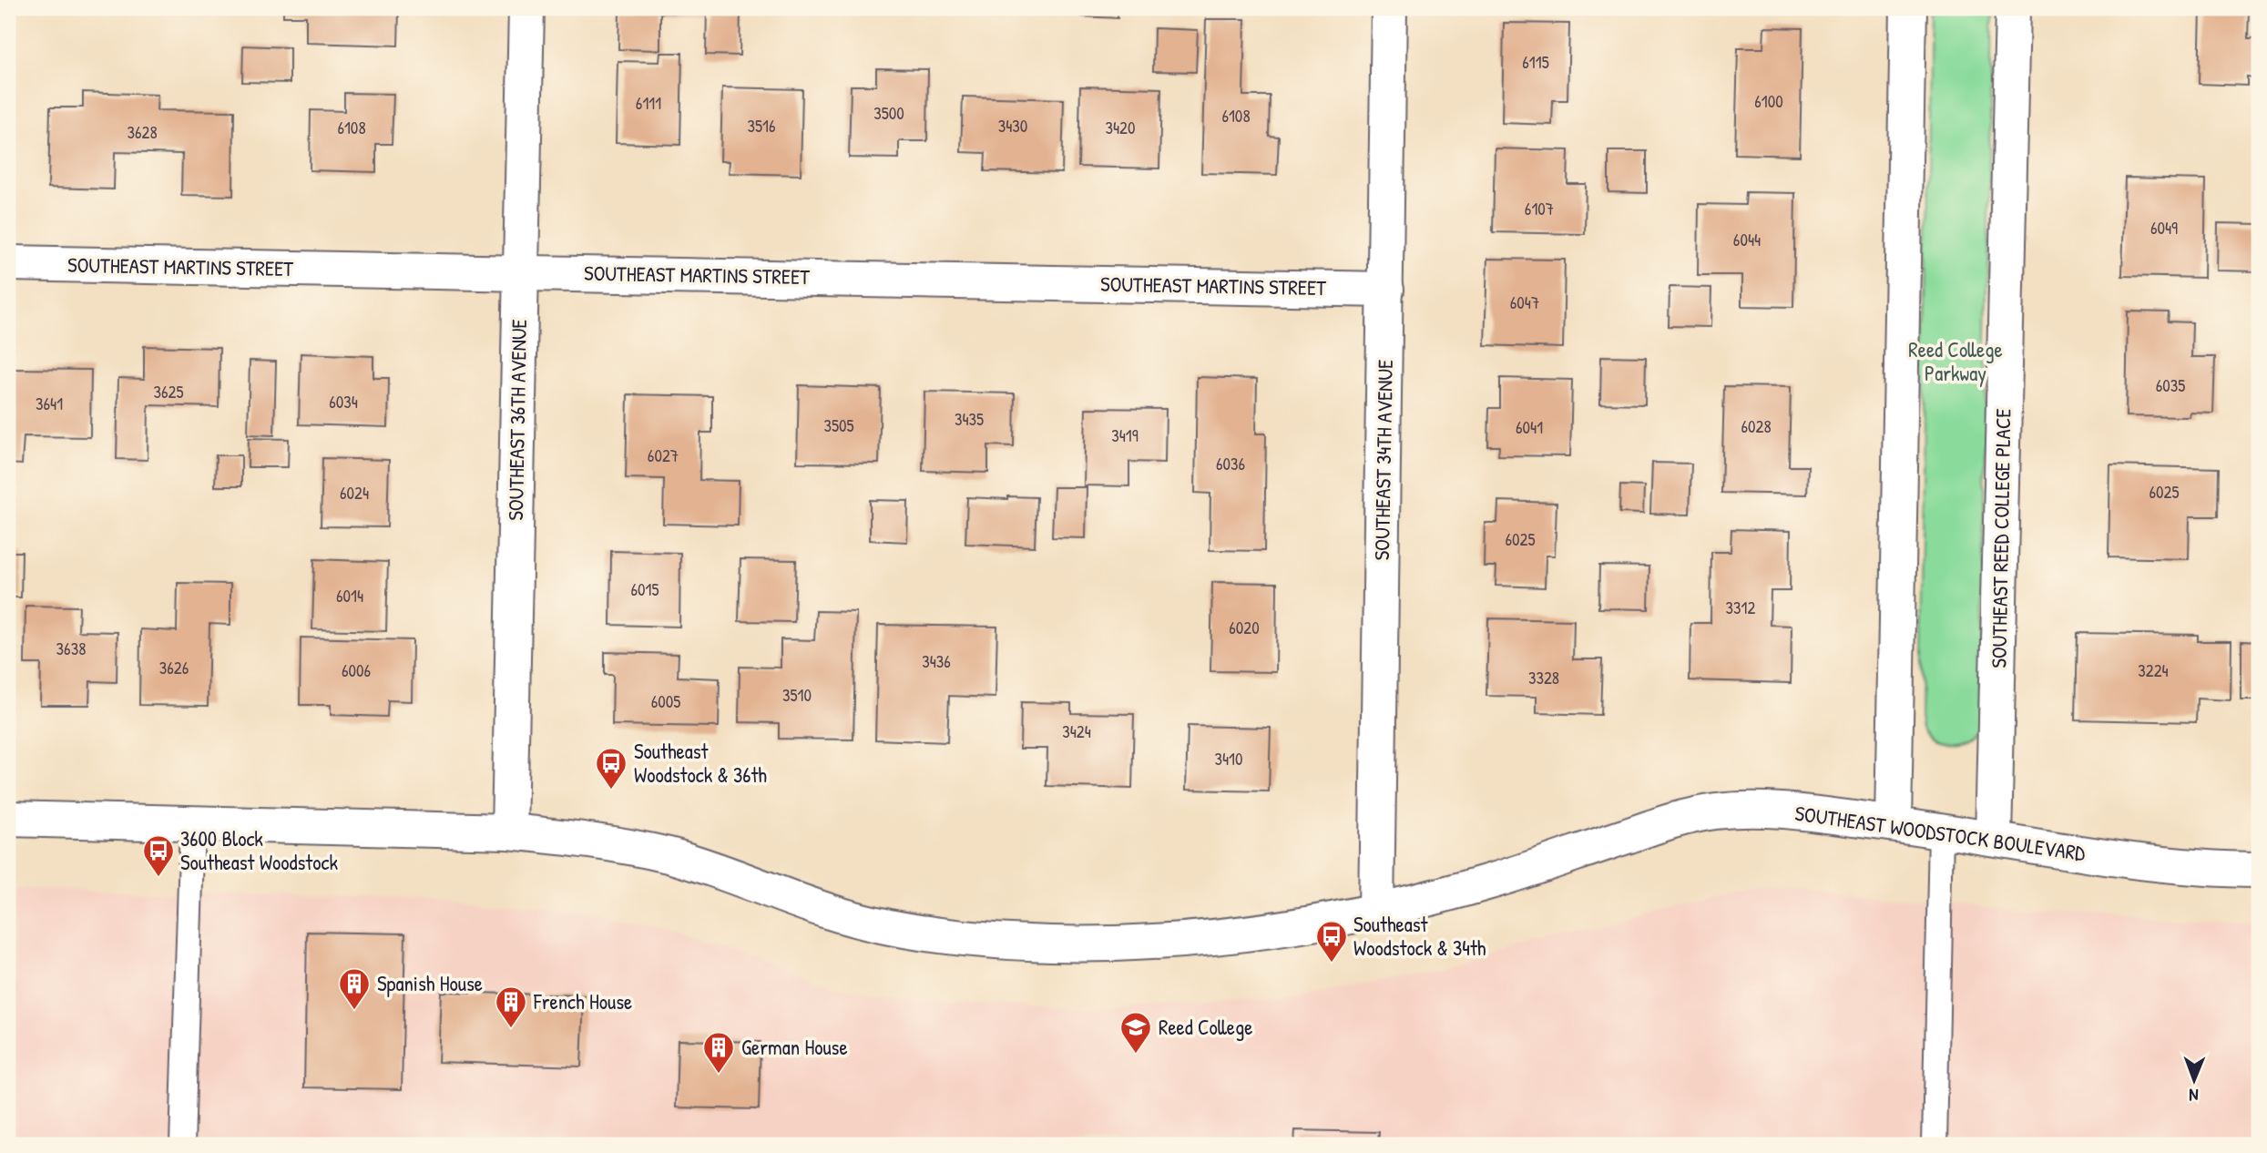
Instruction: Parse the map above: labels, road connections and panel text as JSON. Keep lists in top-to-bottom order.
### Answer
{
  "streets": {
    "street": [
      "SOUTHEAST MARTINS STREET",
      "SOUTHEAST 36TH AVENUE",
      "SOUTHEAST 34TH AVENUE",
      "SOUTHEAST REED COLLEGE PLACE",
      "SOUTHEAST WOODSTOCK BOULEVARD"
    ]
  },
  "crossings": [
    ["SOUTHEAST MARTINS STREET", "SOUTHEAST 36TH AVENUE"],
    ["SOUTHEAST MARTINS STREET", "SOUTHEAST 34TH AVENUE"],
    ["SOUTHEAST 36TH AVENUE", "SOUTHEAST WOODSTOCK BOULEVARD"],
    ["SOUTHEAST 34TH AVENUE", "SOUTHEAST WOODSTOCK BOULEVARD"],
    ["SOUTHEAST REED COLLEGE PLACE", "SOUTHEAST WOODSTOCK BOULEVARD"]
  ],
  "parks": ["Reed College Parkway"],
  "places": {
    "bus stop": ["Southeast Woodstock & 36th", "3600 Block Southeast Woodstock", "Southeast Woodstock & 34th"],
    "building": ["Spanish House", "French House", "German House"],
    "school or university": ["Reed College"]
  },
  "house_numbers": [
    "6115",
    "6100",
    "6111",
    "3500",
    "6108",
    "3516",
    "3430",
    "6108",
    "3420",
    "3628",
    "6107",
    "6049",
    "6044",
    "6047",
    "6035",
    "3625",
    "6034",
    "3641",
    "3435",
    "3505",
    "6028",
    "6041",
    "3419",
    "6027",
    "6036",
    "6025",
    "6024",
    "6025",
    "6015",
    "6014",
    "3312",
    "6020",
    "3638",
    "3436",
    "3626",
    "6006",
    "3224",
    "3328",
    "3510",
    "6005",
    "3424",
    "3410"
  ],
  "north": "bottom"
}
